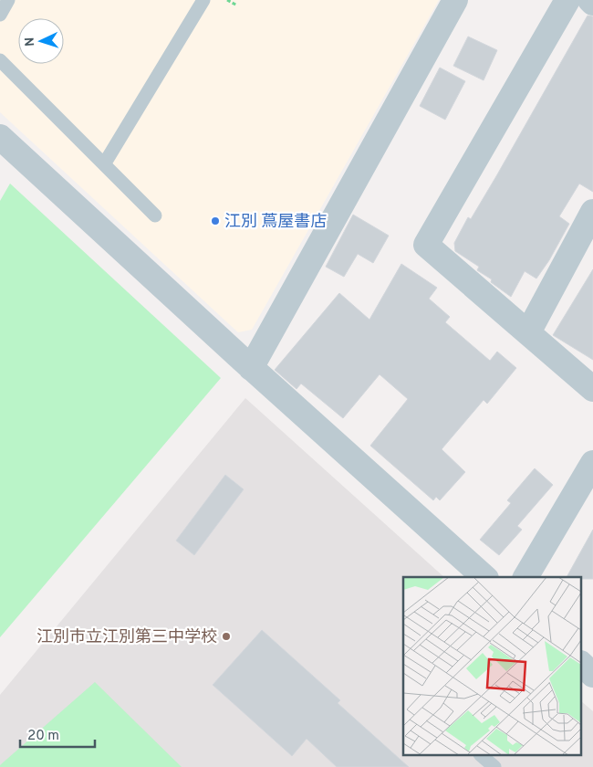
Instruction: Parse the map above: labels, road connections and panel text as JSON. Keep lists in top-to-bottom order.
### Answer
{
  "places": ["江別 蔦屋書店", "江別市立江別第三中学校"],
  "scale_bar": "20 m",
  "north": "left"
}
